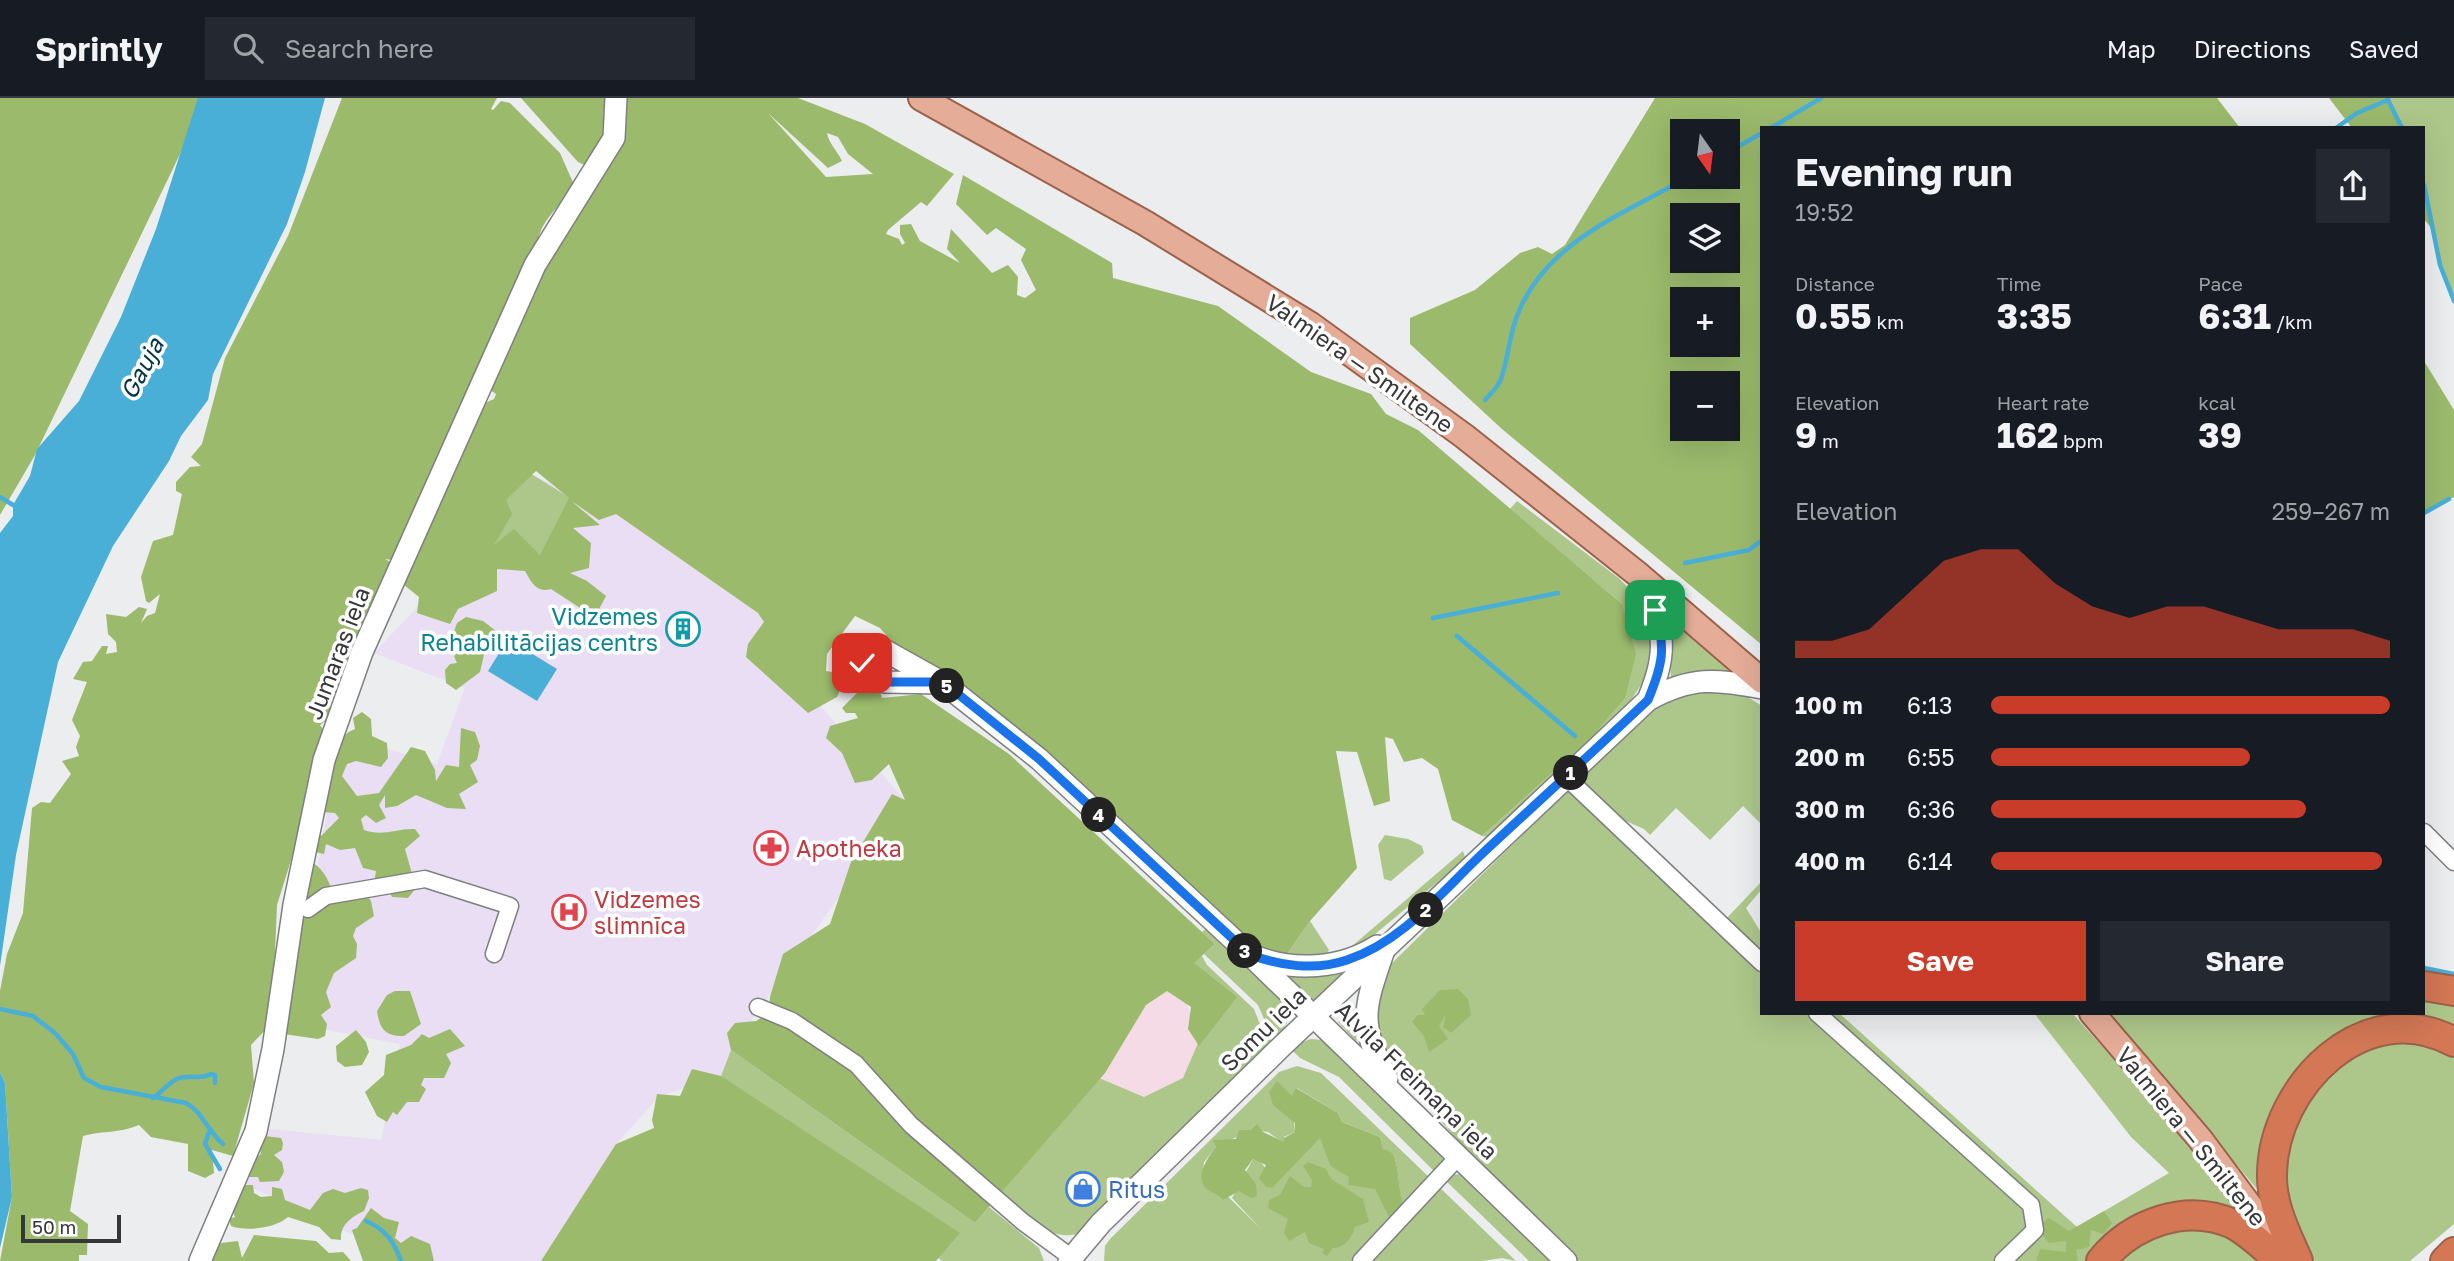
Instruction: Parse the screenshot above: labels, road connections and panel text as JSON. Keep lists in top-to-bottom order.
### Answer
{
  "streets": {
    "main road": ["Valmiera — Smiltene"],
    "street": ["Jumaras iela", "Somu iela", "Alvila Freimaņa iela"]
  },
  "crossings": [
    ["Somu iela", "Alvila Freimaņa iela"]
  ],
  "water": ["Gauja"],
  "places": {
    "building": ["Vidzemes Rehabilitācijas centrs"],
    "pharmacy": ["Apotheka"],
    "hospital": ["Vidzemes slimnīca"],
    "shop": ["Ritus"]
  },
  "scale_bar": "50 m",
  "north": "bottom",
  "page": {
    "header": "Sprintly",
    "search": "Search here",
    "nav": ["Map", "Directions", "Saved"],
    "map_buttons": ["+", "−"],
    "heading": ["Evening run", "19:52"],
    "stats": [
      ["Distance", "0.55 km"],
      ["Time", "3:35"],
      ["Pace", "6:31 /km"],
      ["Elevation", "9 m"],
      ["Heart rate", "162 bpm"],
      ["kcal", "39"]
    ],
    "chart": ["Elevation", "259–267 m"],
    "pins": [
      "5",
      "1",
      "4",
      "2",
      "3"
    ],
    "list": [
      {
        "name": "100 m",
        "note": "6:13"
      },
      {
        "name": "200 m",
        "note": "6:55"
      },
      {
        "name": "300 m",
        "note": "6:36"
      },
      {
        "name": "400 m",
        "note": "6:14"
      }
    ],
    "buttons": ["Save", "Share"],
    "scale": "50 m"
  }
}
